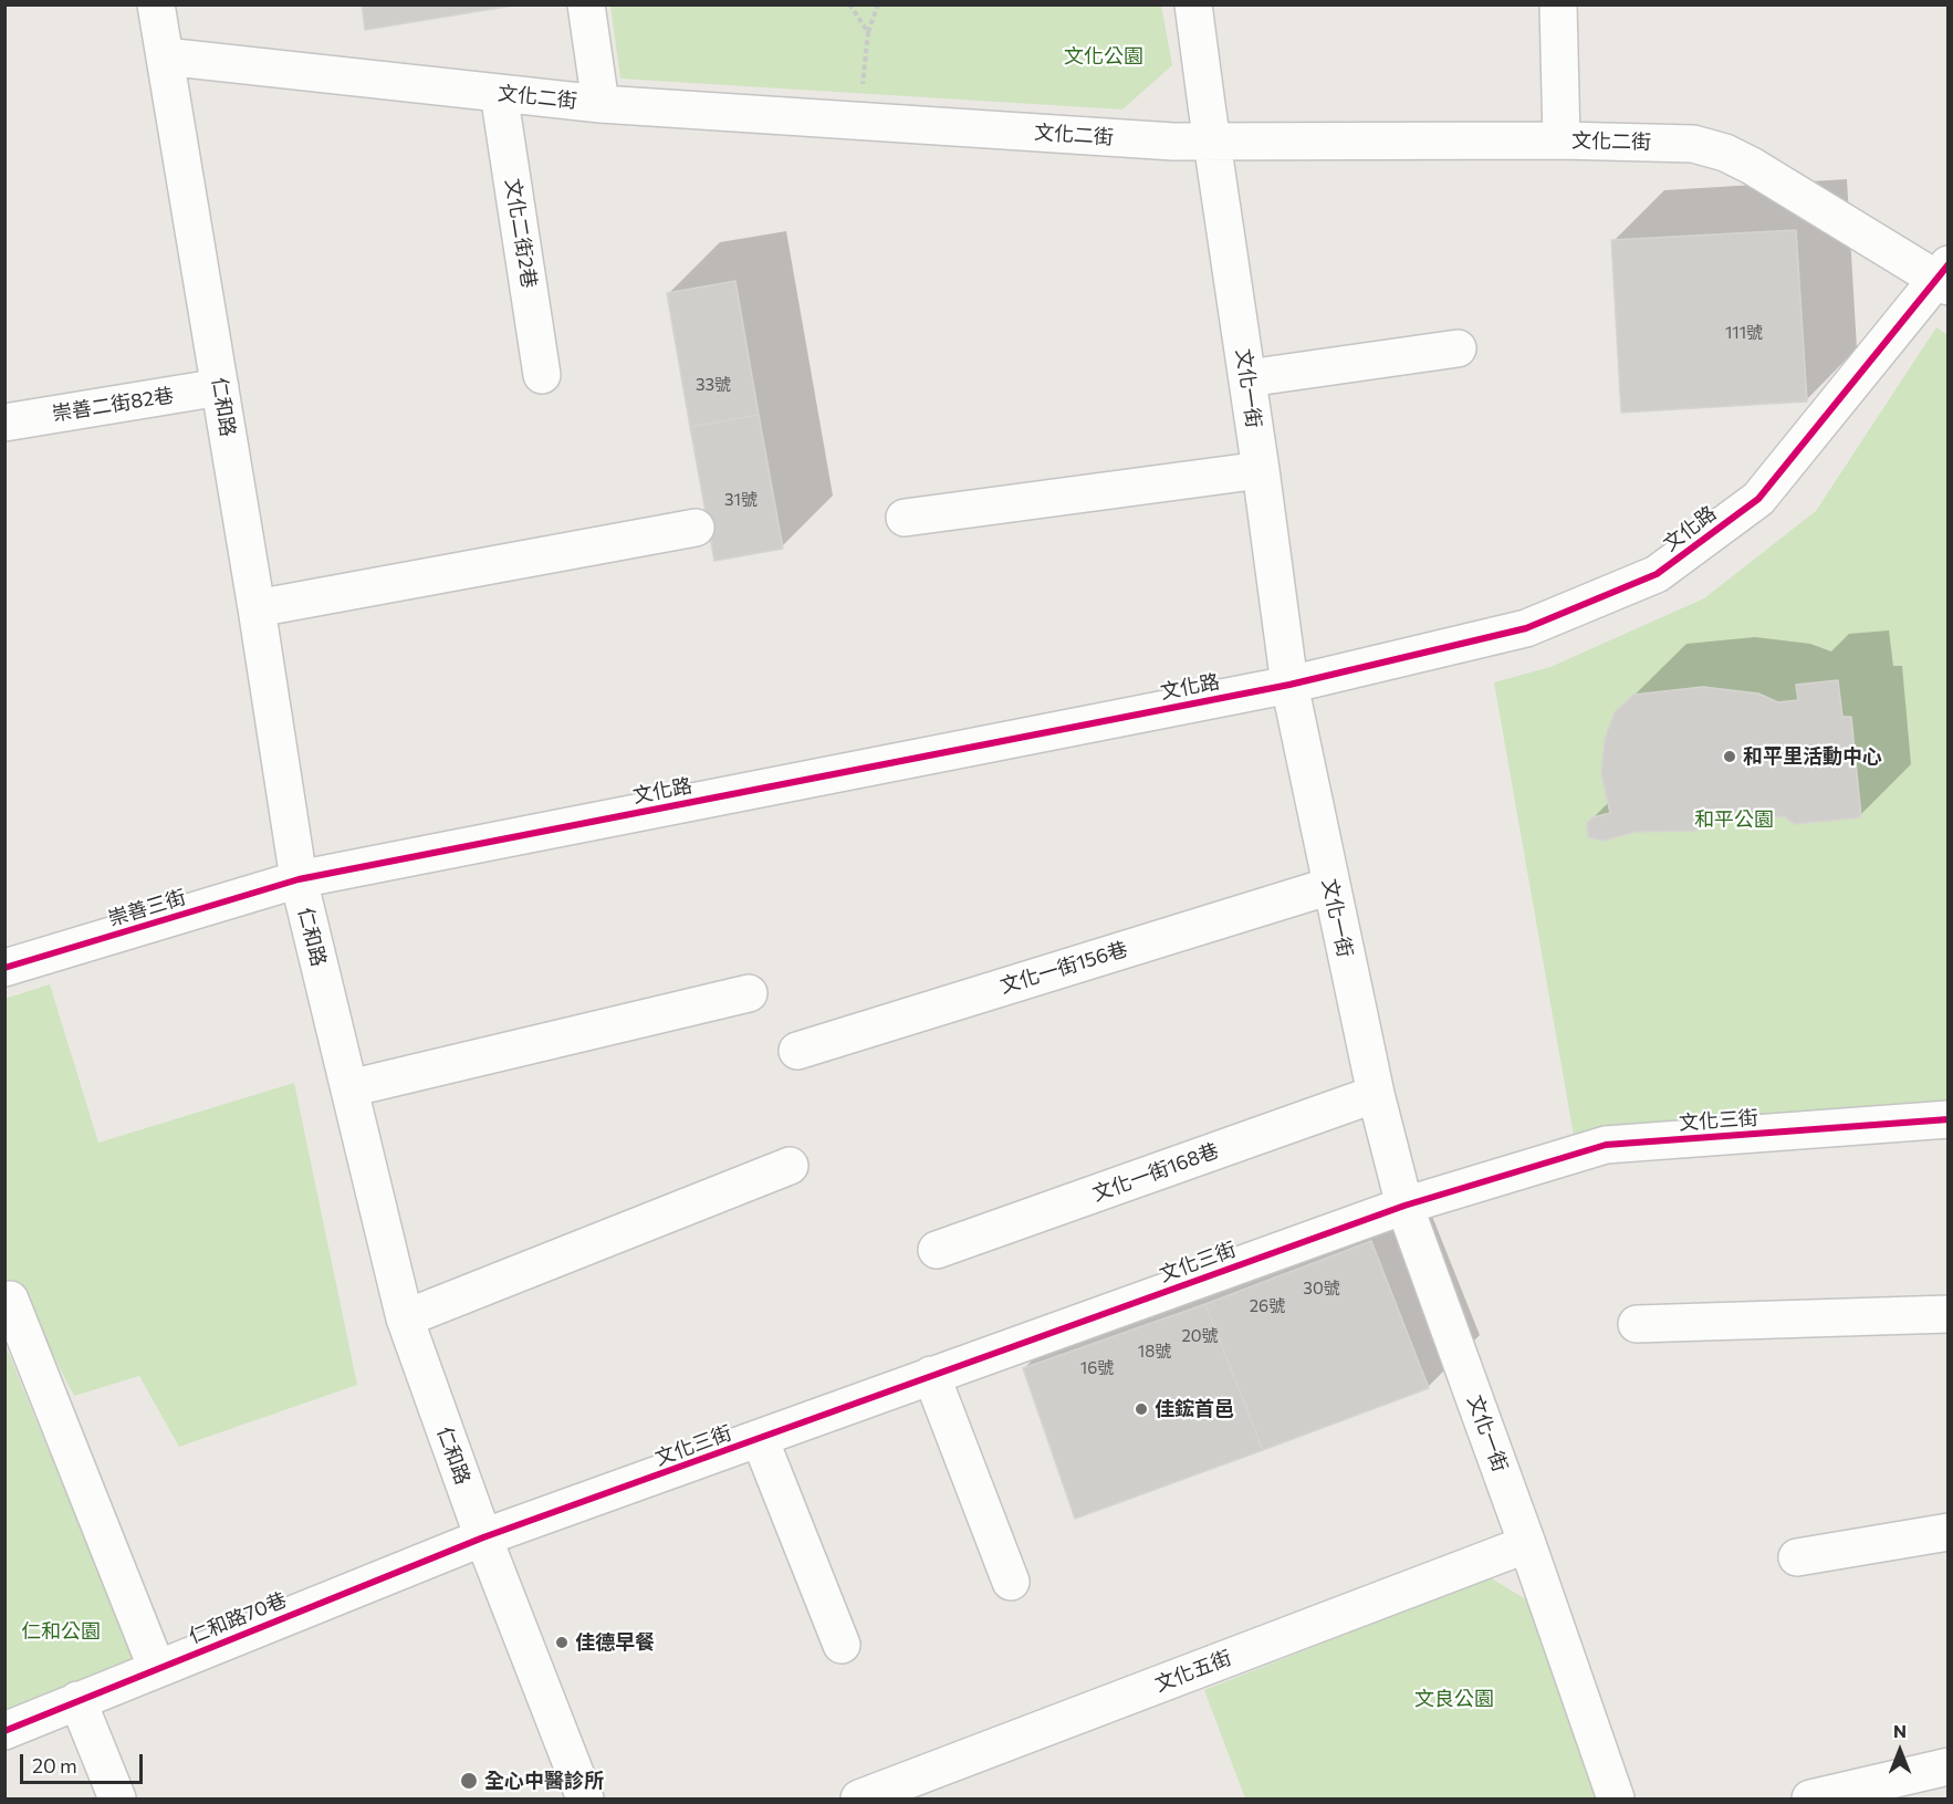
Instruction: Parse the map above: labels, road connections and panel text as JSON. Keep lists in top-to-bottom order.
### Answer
{
  "streets": {
    "street": [
      "文化二街",
      "文化二街2巷",
      "文化一街",
      "崇善二街82巷",
      "仁和路",
      "文化路",
      "崇善三街",
      "文化一街156巷",
      "文化三街",
      "文化一街168巷",
      "仁和路70巷",
      "文化五街"
    ]
  },
  "crossings": [
    ["文化二街", "文化二街2巷"],
    ["文化二街", "文化一街"],
    ["文化二街", "仁和路"],
    ["文化二街", "文化路"],
    ["文化一街", "文化路"],
    ["文化一街", "文化一街156巷"],
    ["文化一街", "文化三街"],
    ["文化一街", "文化一街168巷"],
    ["文化一街", "文化五街"],
    ["崇善二街82巷", "仁和路"],
    ["仁和路", "文化路"],
    ["仁和路", "崇善三街"],
    ["仁和路", "文化三街"],
    ["仁和路", "仁和路70巷"],
    ["文化路", "崇善三街"],
    ["文化三街", "仁和路70巷"]
  ],
  "parks": [
    "文化公園",
    "和平公園",
    "仁和公園",
    "文良公園"
  ],
  "places": [
    "和平里活動中心",
    "佳鋐首邑",
    "佳德早餐",
    "全心中醫診所"
  ],
  "house_numbers": [
    "111號",
    "33號",
    "31號",
    "30號",
    "26號",
    "20號",
    "18號",
    "16號"
  ],
  "scale_bar": "20 m",
  "north": "top"
}
